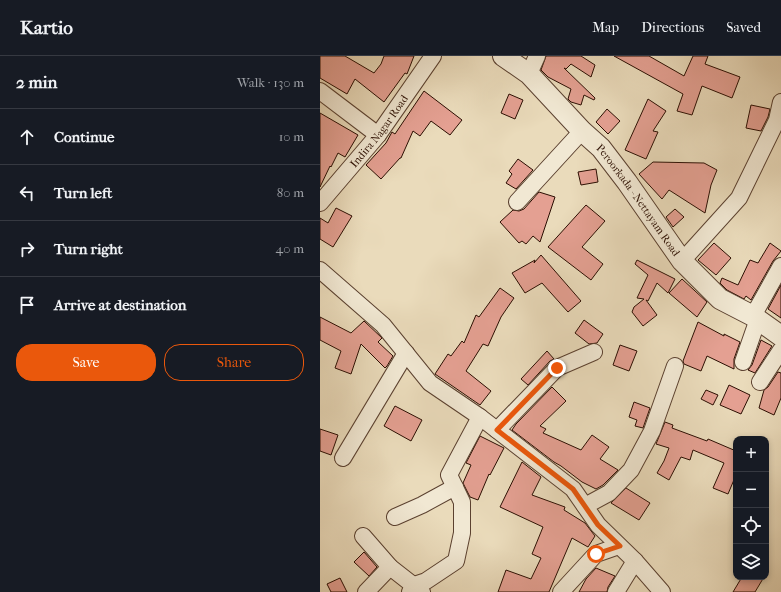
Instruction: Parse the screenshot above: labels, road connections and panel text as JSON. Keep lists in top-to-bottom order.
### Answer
{
  "streets": {
    "street": ["Indira Nagar Road", "Peroorkada - Nettayam Road"]
  },
  "page": {
    "header": "Kartio",
    "nav": ["Map", "Directions", "Saved"],
    "heading": ["2 min", "Walk · 130 m"],
    "list": [
      ["Continue", "10 m"],
      ["Turn left", "80 m"],
      ["Turn right", "40 m"],
      "Arrive at destination"
    ],
    "buttons": ["Save", "Share"],
    "map_buttons": ["+", "−"]
  }
}
